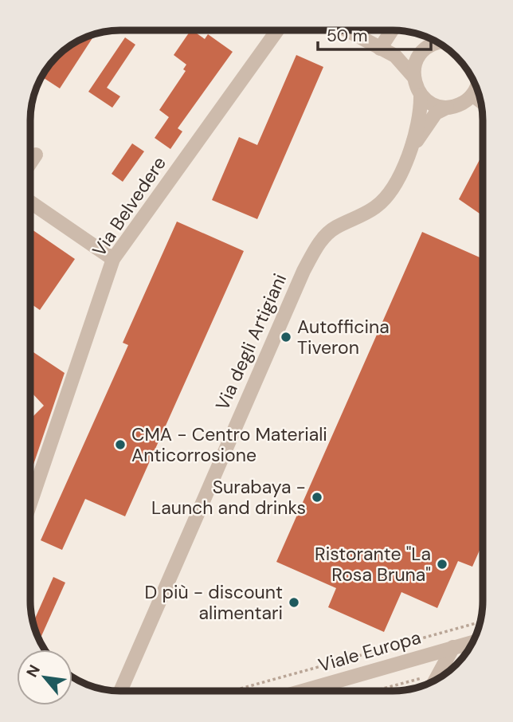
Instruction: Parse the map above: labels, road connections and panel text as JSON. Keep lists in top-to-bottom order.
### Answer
{
  "streets": {
    "street": ["Via Belvedere", "Via degli Artigiani", "Viale Europa"]
  },
  "places": [
    "Autofficina Tiveron",
    "CMA - Centro Materiali Anticorrosione",
    "Surabaya - Launch and drinks",
    "Ristorante \"La Rosa Bruna\"",
    "D più - discount alimentari"
  ],
  "scale_bar": "50 m",
  "north": "top left"
}
